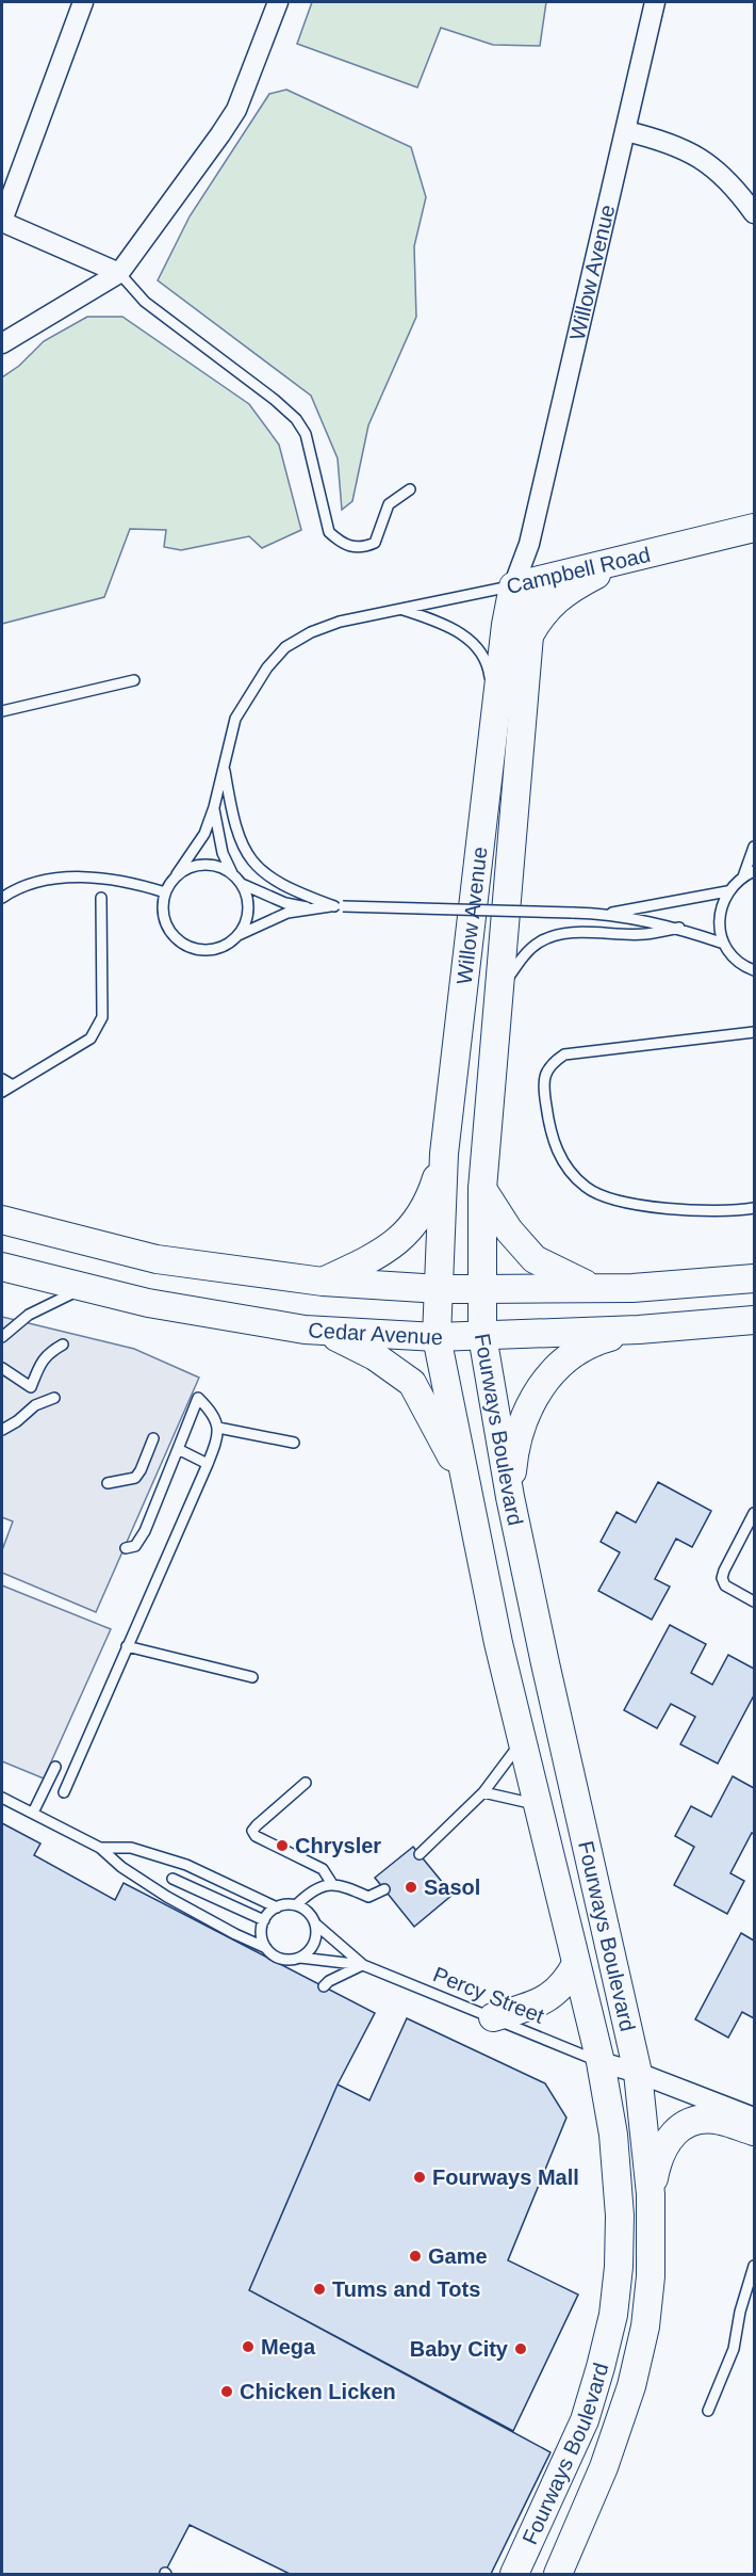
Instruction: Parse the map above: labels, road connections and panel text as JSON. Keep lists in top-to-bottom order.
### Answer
{
  "streets": {
    "street": [
      "Willow Avenue",
      "Campbell Road",
      "Cedar Avenue",
      "Fourways Boulevard"
    ],
    "lane": ["Percy Street"]
  },
  "crossings": [
    ["Willow Avenue", "Campbell Road"],
    ["Willow Avenue", "Fourways Boulevard"],
    ["Cedar Avenue", "Fourways Boulevard"],
    ["Fourways Boulevard", "Percy Street"]
  ],
  "places": [
    "Chrysler",
    "Sasol",
    "Fourways Mall",
    "Game",
    "Tums and Tots",
    "Mega",
    "Baby City",
    "Chicken Licken"
  ]
}
